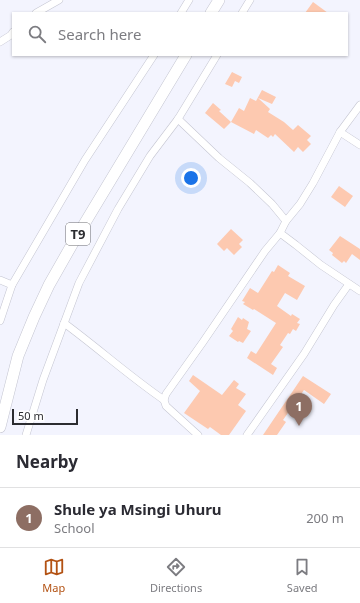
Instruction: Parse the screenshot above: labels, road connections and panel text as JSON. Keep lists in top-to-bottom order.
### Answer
{
  "streets": {
    "highway": ["T9"]
  },
  "scale_bar": "50 m",
  "page": {
    "search": "Search here",
    "pins": "1",
    "scale": "50 m",
    "heading": "Nearby",
    "list": [
      {
        "mark": "1",
        "name": "Shule ya Msingi Uhuru",
        "note": "School",
        "value": "200 m"
      }
    ],
    "nav": ["Map", "Directions", "Saved"]
  }
}
